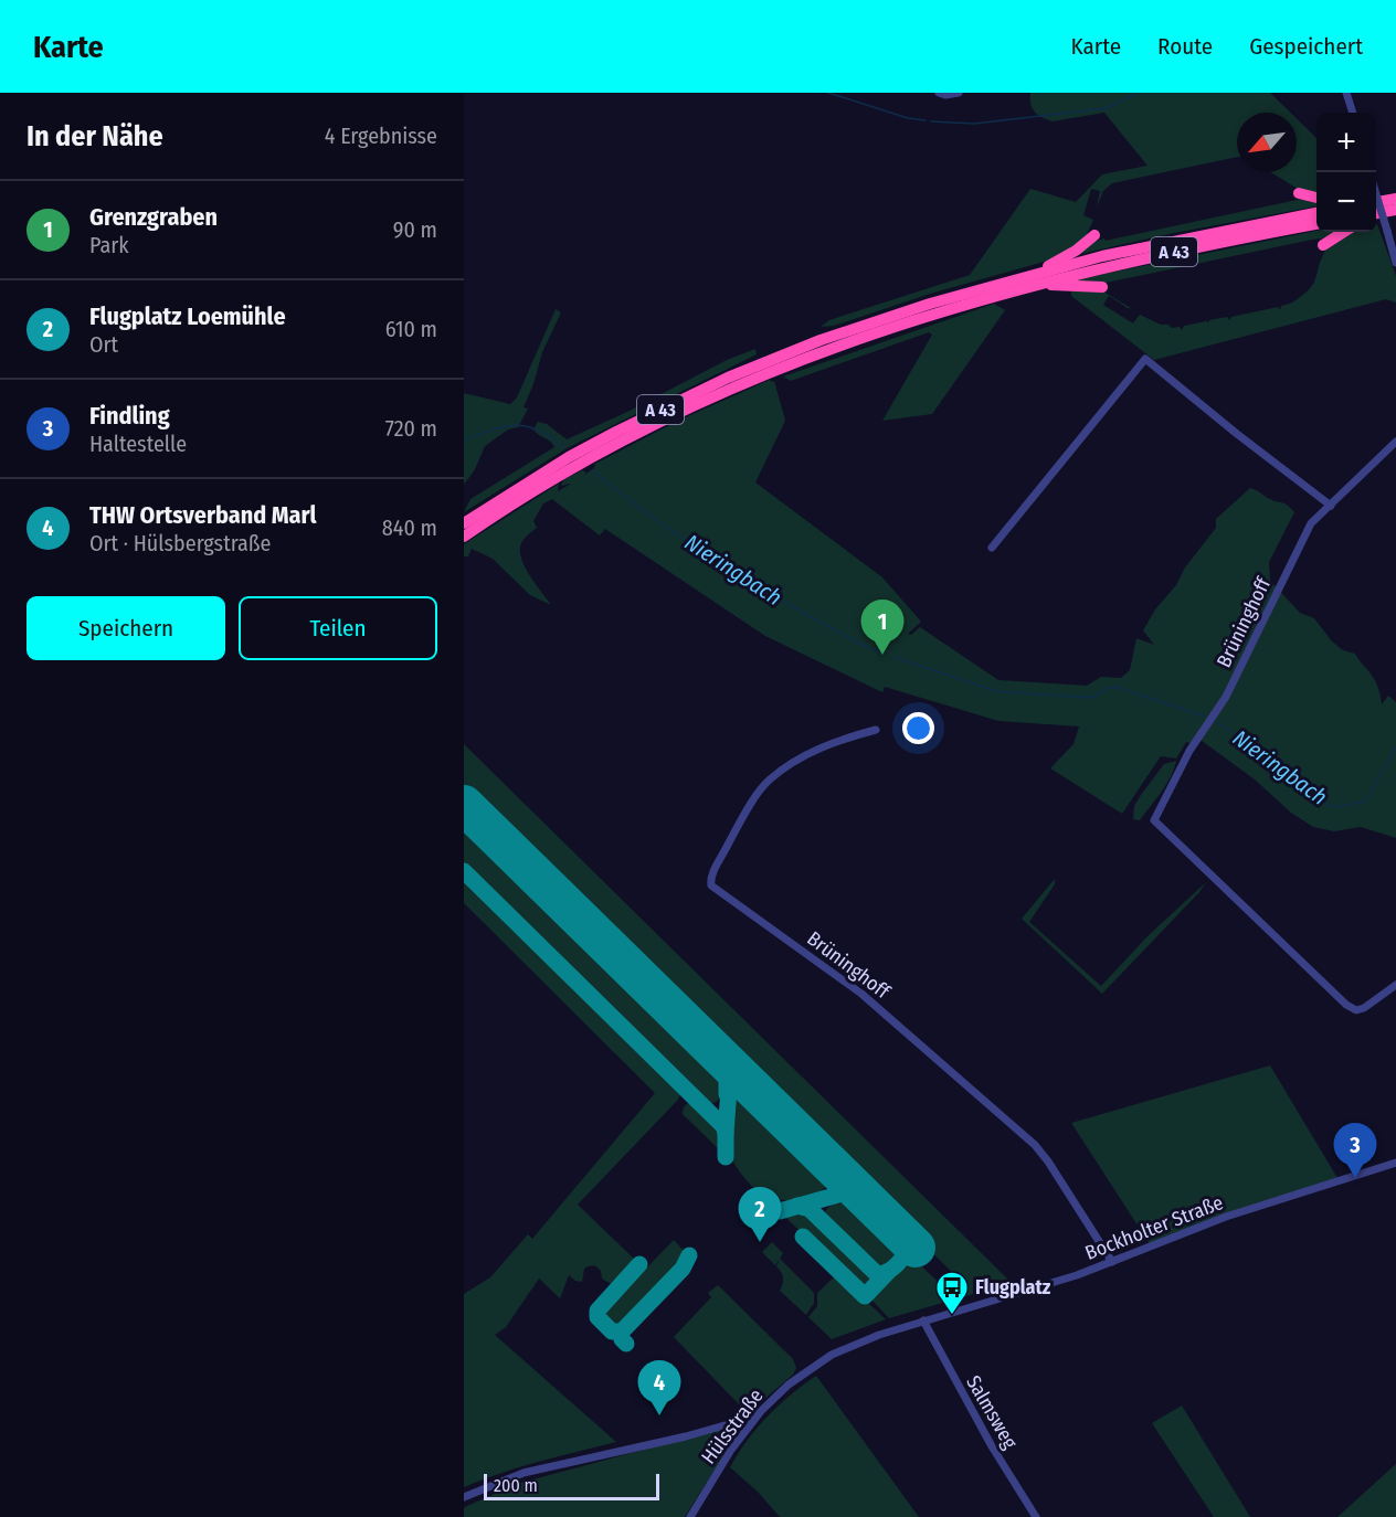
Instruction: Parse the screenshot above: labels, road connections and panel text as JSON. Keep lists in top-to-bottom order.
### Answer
{
  "streets": {
    "highway": ["A 43"],
    "street": [
      "Brüninghoff",
      "Bockholter Straße",
      "Salmsweg",
      "Hülsstraße"
    ]
  },
  "crossings": [
    ["Brüninghoff", "Bockholter Straße"],
    ["Bockholter Straße", "Salmsweg"],
    ["Bockholter Straße", "Hülsstraße"],
    ["Salmsweg", "Hülsstraße"]
  ],
  "water": ["Nieringbach"],
  "places": {
    "bus stop": ["Flugplatz"]
  },
  "scale_bar": "200 m",
  "north": "bottom left",
  "page": {
    "header": "Karte",
    "nav": ["Karte", "Route", "Gespeichert"],
    "heading": ["In der Nähe", "4 Ergebnisse"],
    "map_buttons": ["+", "−"],
    "list": [
      {
        "mark": "1",
        "name": "Grenzgraben",
        "note": "Park",
        "value": "90 m"
      },
      {
        "mark": "2",
        "name": "Flugplatz Loemühle",
        "note": "Ort",
        "value": "610 m"
      },
      {
        "mark": "3",
        "name": "Findling",
        "note": "Haltestelle",
        "value": "720 m"
      },
      {
        "mark": "4",
        "name": "THW Ortsverband Marl",
        "note": "Ort · Hülsbergstraße",
        "value": "840 m"
      }
    ],
    "buttons": ["Speichern", "Teilen"],
    "pins": [
      "1",
      "3",
      "2",
      "4"
    ],
    "scale": "200 m"
  }
}
